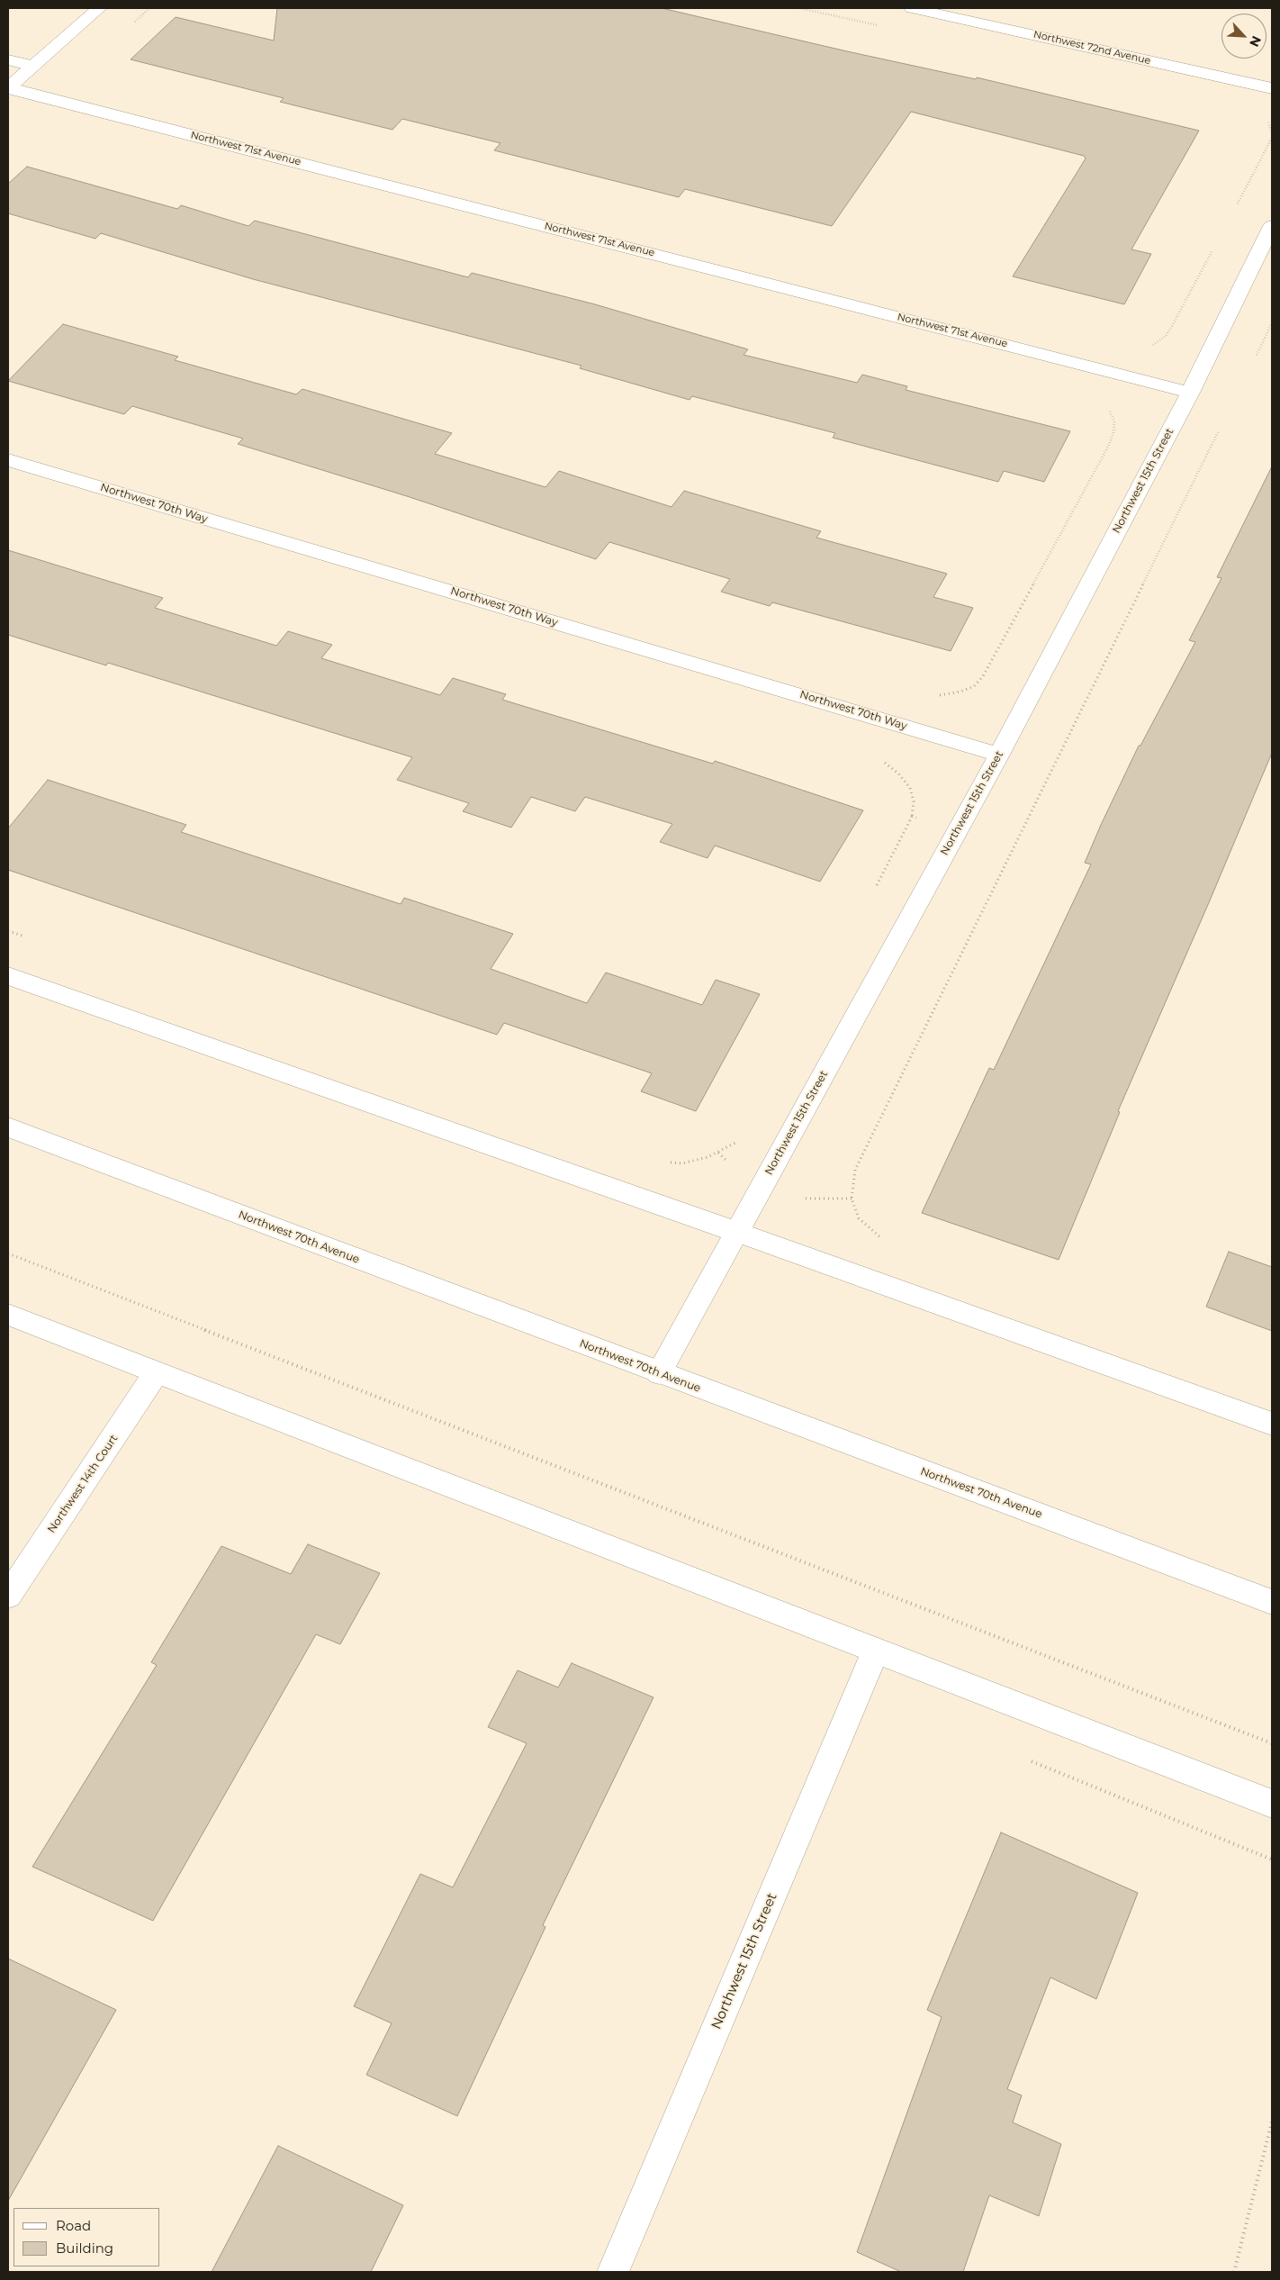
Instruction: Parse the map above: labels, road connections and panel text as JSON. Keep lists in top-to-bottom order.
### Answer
{
  "streets": {
    "street": [
      "Northwest 72nd Avenue",
      "Northwest 71st Avenue",
      "Northwest 15th Street",
      "Northwest 70th Way",
      "Northwest 70th Avenue",
      "Northwest 14th Court"
    ]
  },
  "crossings": [
    ["Northwest 71st Avenue", "Northwest 15th Street"],
    ["Northwest 15th Street", "Northwest 70th Way"],
    ["Northwest 15th Street", "Northwest 70th Avenue"]
  ],
  "legend": ["Road", "Building"],
  "north": "bottom right"
}
